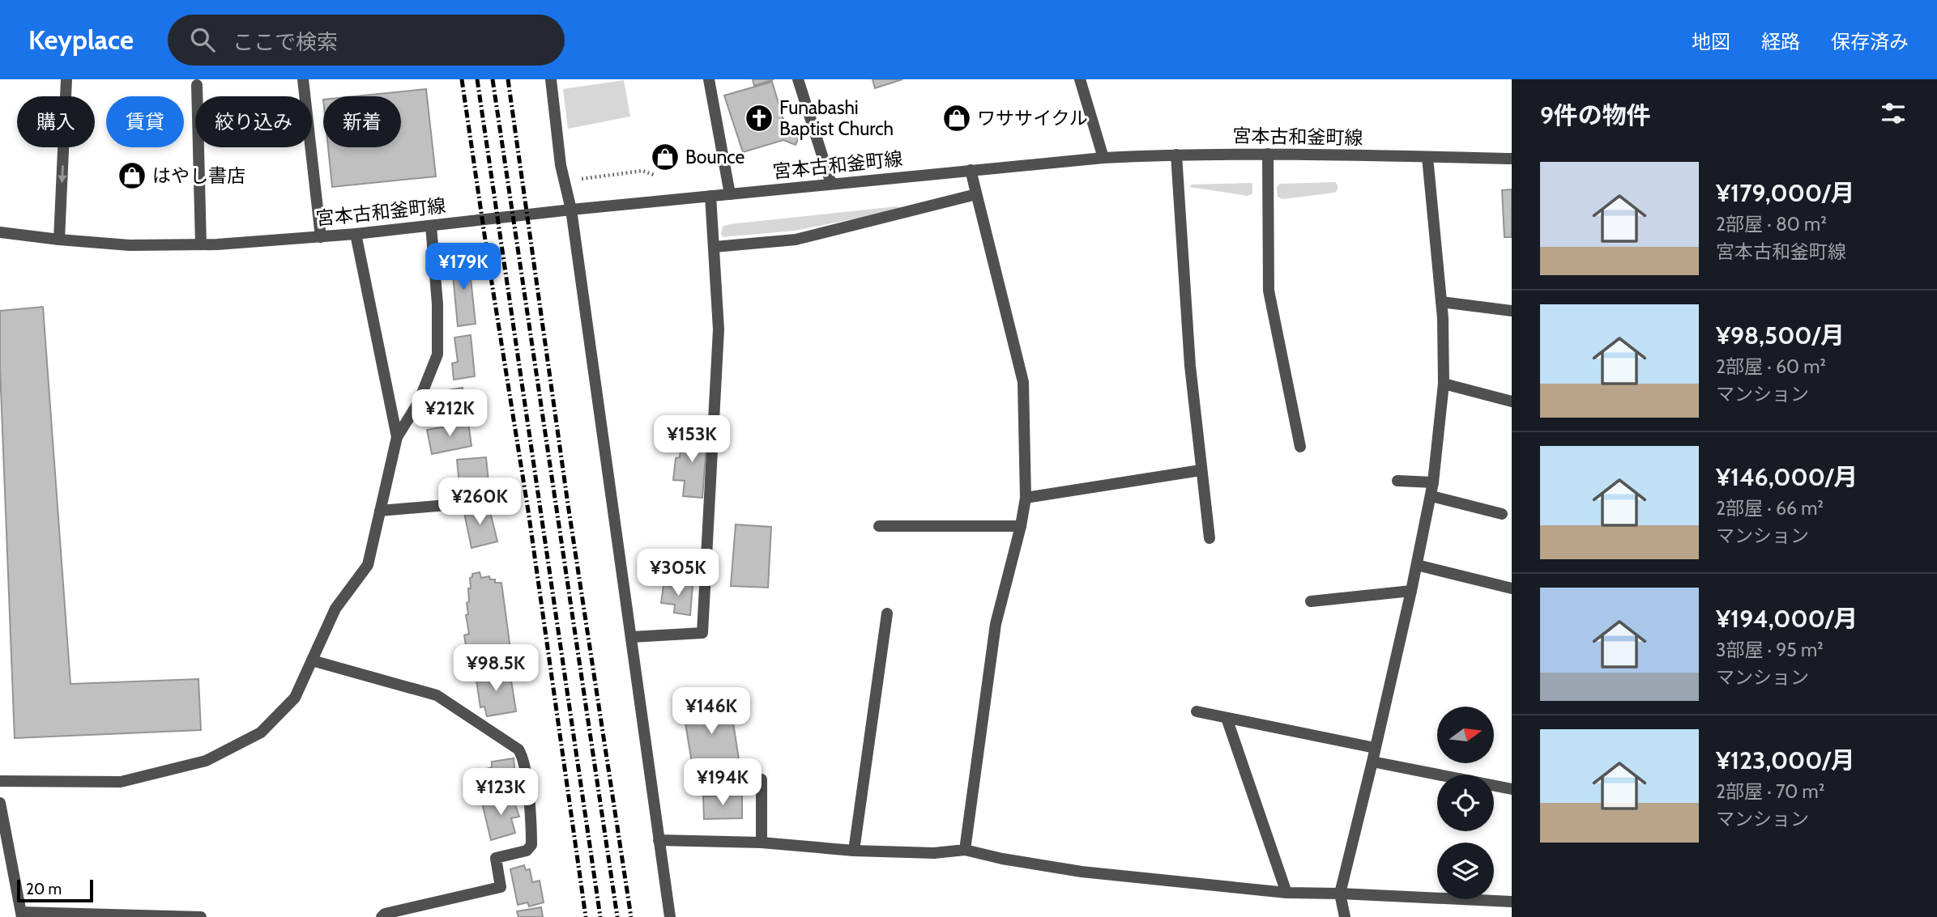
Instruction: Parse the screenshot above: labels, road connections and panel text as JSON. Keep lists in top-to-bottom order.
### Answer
{
  "streets": {
    "street": ["宮本古和釜町線"]
  },
  "places": {
    "church": ["Funabashi Baptist Church"],
    "shop": ["ワササイクル", "Bounce", "はやし書店"]
  },
  "scale_bar": "20 m",
  "north": "right",
  "page": {
    "header": "Keyplace",
    "search": "ここで検索",
    "nav": ["地図", "経路", "保存済み"],
    "heading": "9件の物件",
    "chip": [
      "購入",
      "賃貸",
      "絞り込み",
      "新着"
    ],
    "list": [
      {
        "name": "¥179,000/月",
        "note": "2部屋 · 80 m² · 宮本古和釜町線"
      },
      {
        "name": "¥98,500/月",
        "note": "2部屋 · 60 m² · マンション"
      },
      {
        "name": "¥146,000/月",
        "note": "2部屋 · 66 m² · マンション"
      },
      {
        "name": "¥194,000/月",
        "note": "3部屋 · 95 m² · マンション"
      },
      {
        "name": "¥123,000/月",
        "note": "2部屋 · 70 m² · マンション"
      }
    ],
    "price": [
      "¥179K",
      "¥212K",
      "¥153K",
      "¥260K",
      "¥305K",
      "¥98.5K",
      "¥146K",
      "¥194K",
      "¥123K"
    ],
    "scale": "20 m"
  }
}
